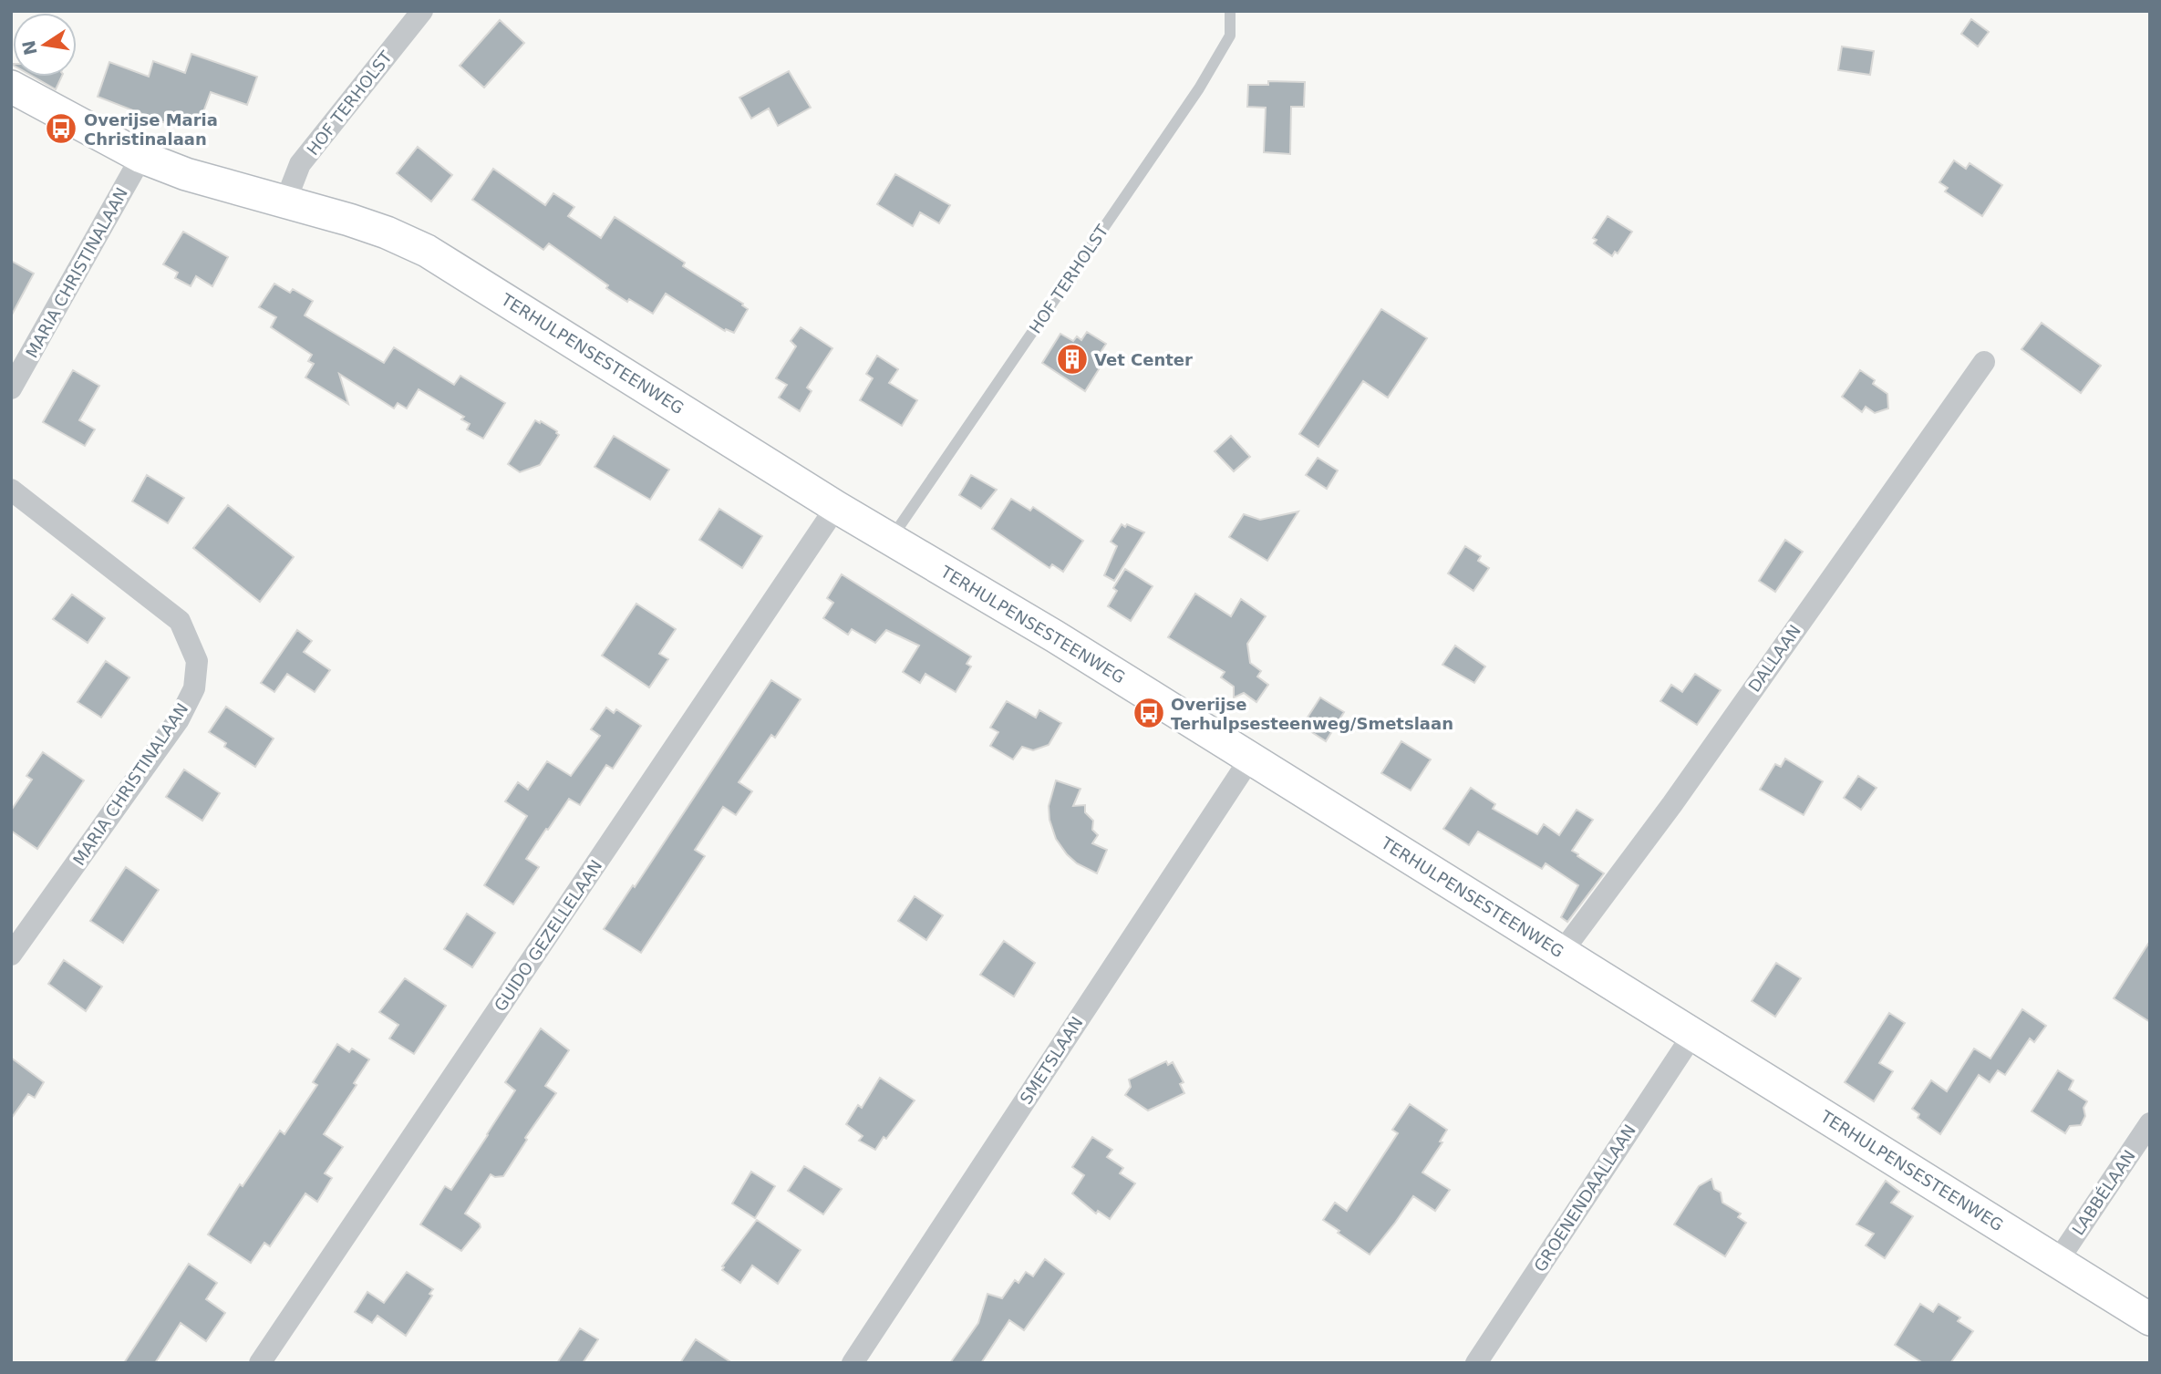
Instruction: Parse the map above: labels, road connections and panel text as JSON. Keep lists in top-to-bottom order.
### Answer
{
  "streets": {
    "main road": ["TERHULPENSESTEENWEG"],
    "street": [
      "HOF TERHOLST",
      "MARIA CHRISTINALAAN",
      "DALLAAN",
      "GUIDO GEZELLELAAN",
      "SMETSLAAN",
      "LABBÉLAAN",
      "GROENENDAALLAAN"
    ]
  },
  "crossings": [
    ["HOF TERHOLST", "TERHULPENSESTEENWEG"],
    ["MARIA CHRISTINALAAN", "TERHULPENSESTEENWEG"],
    ["TERHULPENSESTEENWEG", "DALLAAN"],
    ["TERHULPENSESTEENWEG", "GUIDO GEZELLELAAN"],
    ["TERHULPENSESTEENWEG", "SMETSLAAN"],
    ["TERHULPENSESTEENWEG", "LABBÉLAAN"],
    ["TERHULPENSESTEENWEG", "GROENENDAALLAAN"]
  ],
  "places": {
    "bus stop": ["Overijse Maria Christinalaan", "Overijse Terhulpsesteenweg/Smetslaan"],
    "building": ["Vet Center"]
  },
  "north": "left"
}
